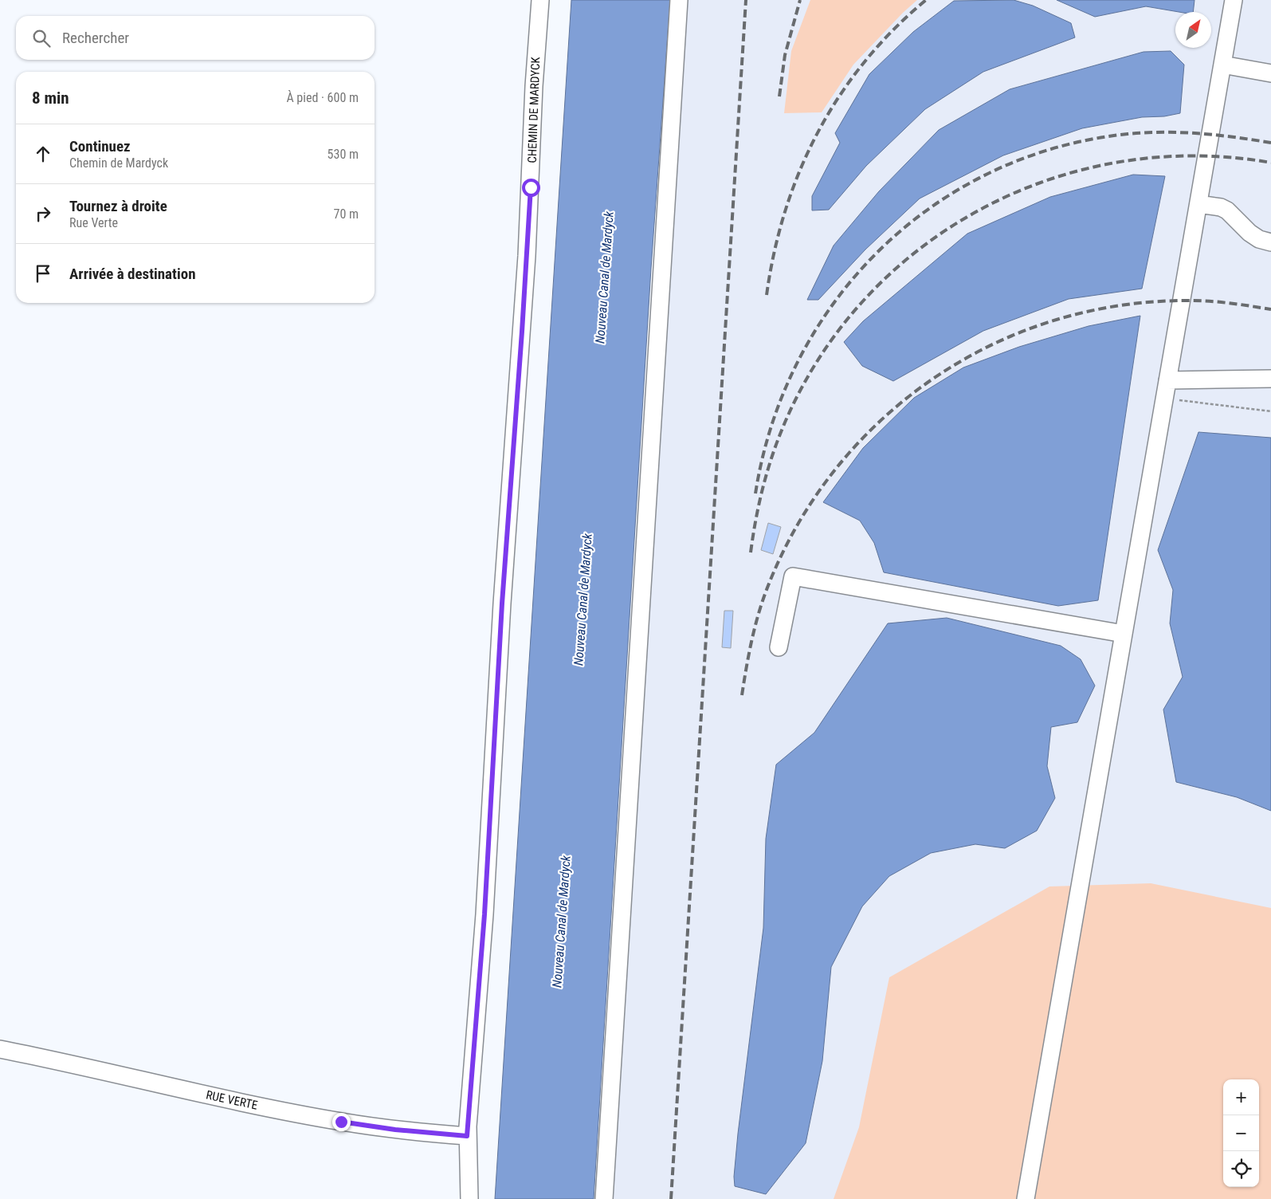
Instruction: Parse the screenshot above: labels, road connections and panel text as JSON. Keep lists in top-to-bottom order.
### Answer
{
  "streets": {
    "street": ["CHEMIN DE MARDYCK", "RUE VERTE"]
  },
  "crossings": [
    ["CHEMIN DE MARDYCK", "RUE VERTE"]
  ],
  "water": ["Nouveau Canal de Mardyck"],
  "north": "top right",
  "page": {
    "search": "Rechercher",
    "heading": ["8 min", "À pied · 600 m"],
    "list": [
      ["Continuez", "Chemin de Mardyck", "530 m"],
      ["Tournez à droite", "Rue Verte", "70 m"],
      "Arrivée à destination"
    ],
    "map_buttons": ["+", "−"]
  }
}
